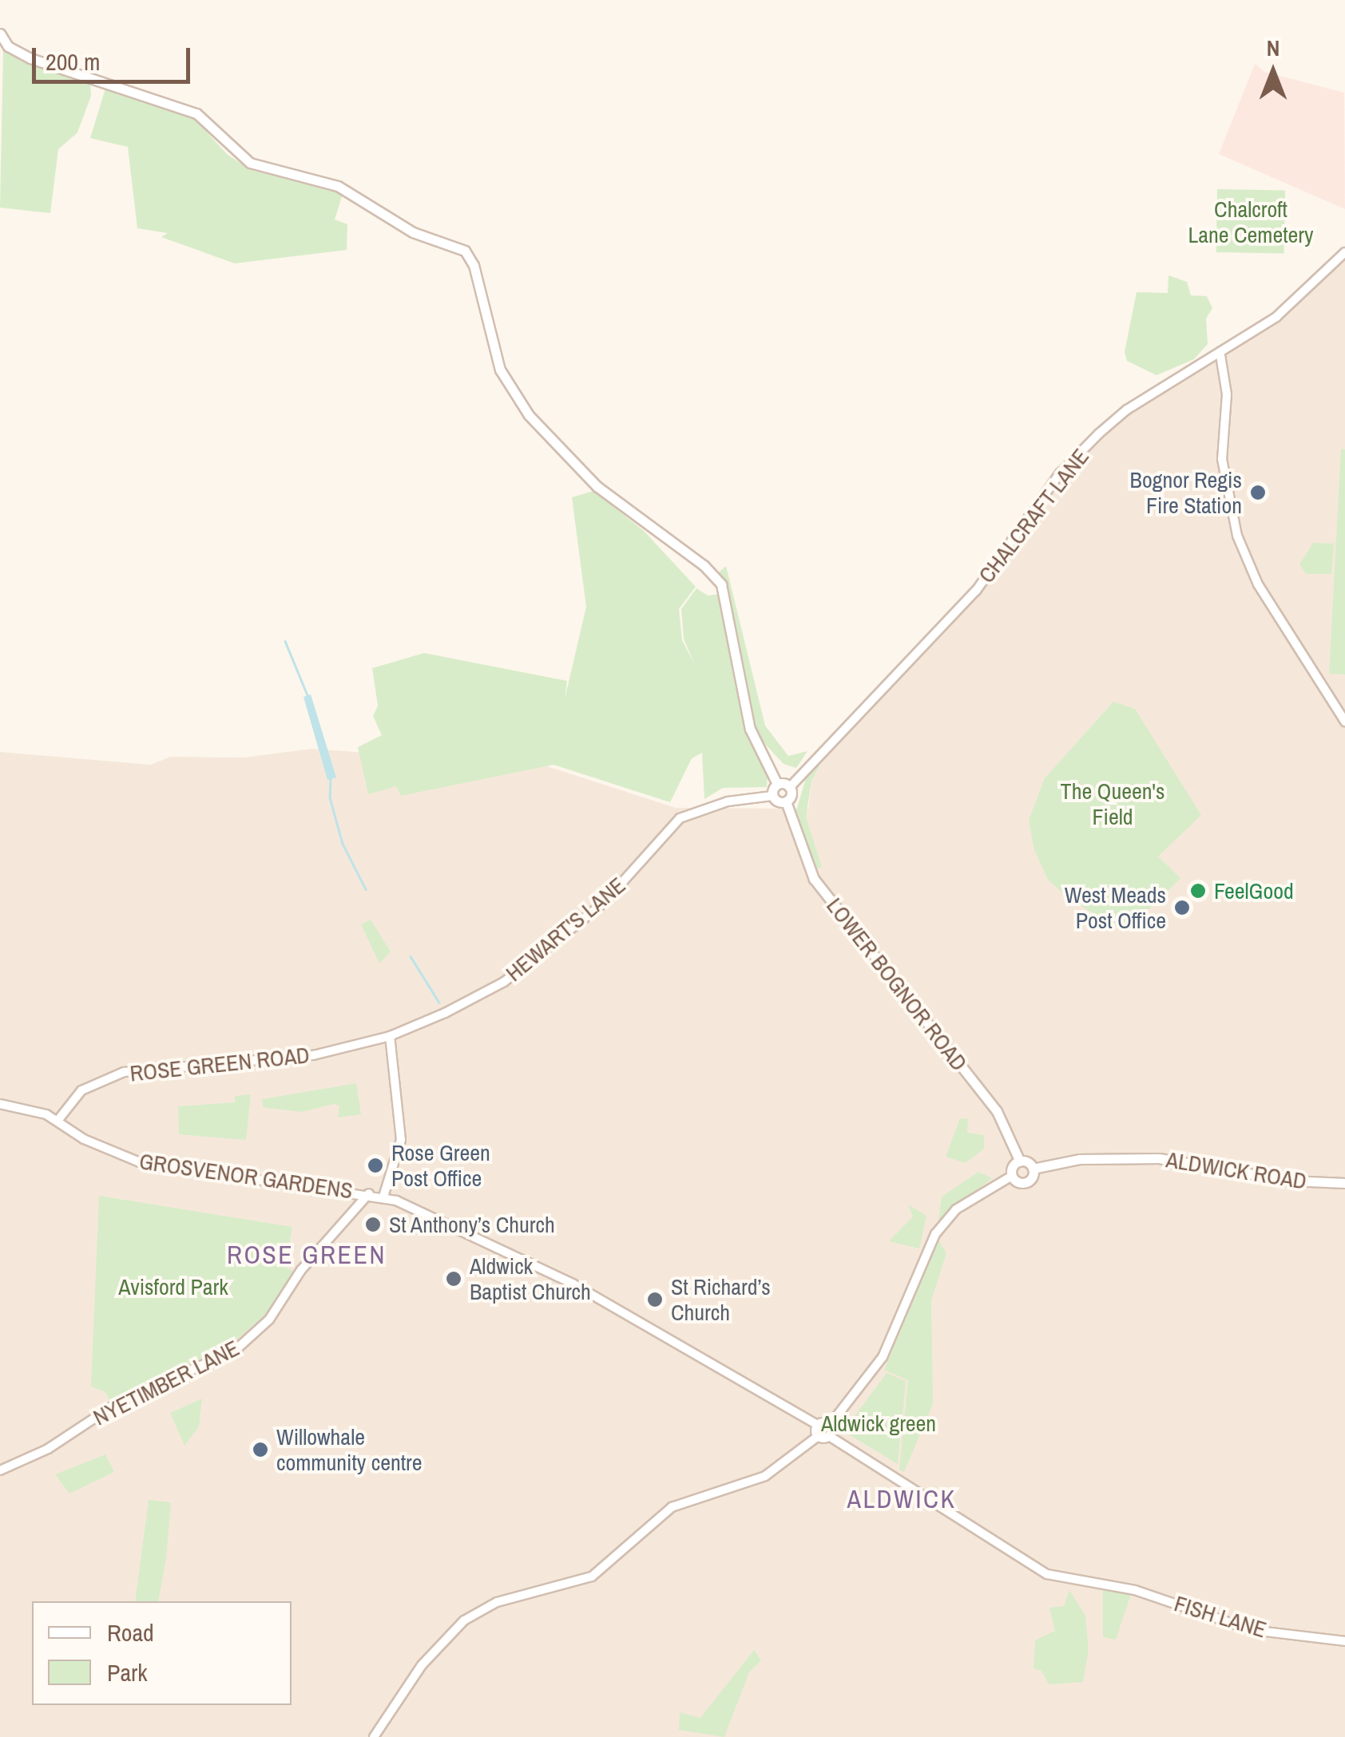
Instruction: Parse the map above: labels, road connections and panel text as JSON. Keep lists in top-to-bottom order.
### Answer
{
  "streets": {
    "main road": ["LOWER BOGNOR ROAD", "ALDWICK ROAD"],
    "street": [
      "CHALCRAFT LANE",
      "HEWART'S LANE",
      "ROSE GREEN ROAD",
      "GROSVENOR GARDENS",
      "NYETIMBER LANE",
      "FISH LANE"
    ]
  },
  "crossings": [
    ["HEWART'S LANE", "ROSE GREEN ROAD"],
    ["ROSE GREEN ROAD", "GROSVENOR GARDENS"],
    ["GROSVENOR GARDENS", "NYETIMBER LANE"]
  ],
  "districts": ["ROSE GREEN", "ALDWICK"],
  "parks": [
    "Chalcroft Lane Cemetery",
    "The Queen's Field",
    "Avisford Park",
    "Aldwick green"
  ],
  "places": [
    "Bognor Regis Fire Station",
    "FeelGood",
    "West Meads Post Office",
    "Rose Green Post Office",
    "St Anthony’s Church",
    "Aldwick Baptist Church",
    "St Richard’s Church",
    "Willowhale community centre"
  ],
  "legend": ["Road", "Park"],
  "scale_bar": "200 m",
  "north": "top"
}
